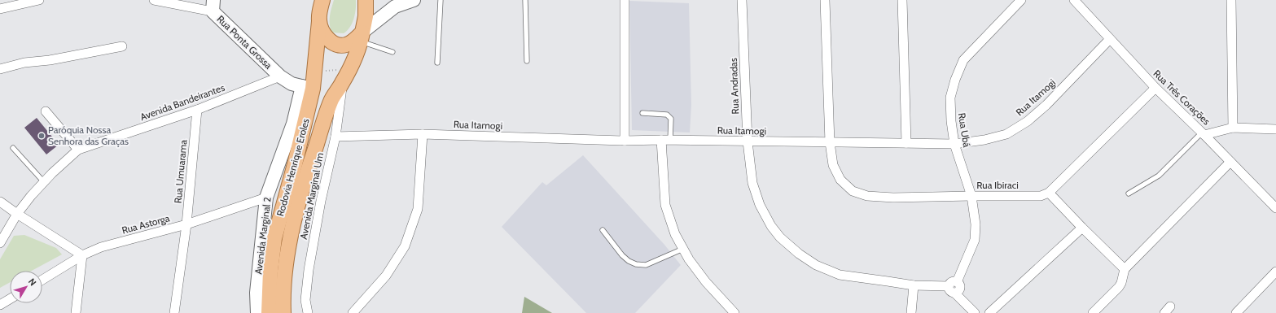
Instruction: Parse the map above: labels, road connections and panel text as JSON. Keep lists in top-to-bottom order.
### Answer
{
  "streets": {
    "main road": ["Rodovia Henrique Eroles"],
    "street": [
      "Rua Ponta Grossa",
      "Rua Andradas",
      "Rua Itamogi",
      "Rua Três Corações",
      "Avenida Bandeirantes",
      "Rua Ubá",
      "Rua Umuarama",
      "Rua Ibiraci",
      "Avenida Marginal Um",
      "Rua Astorga",
      "Avenida Marginal 2"
    ]
  },
  "crossings": [
    ["Rua Ponta Grossa", "Avenida Bandeirantes"],
    ["Rua Ponta Grossa", "Rodovia Henrique Eroles"],
    ["Rua Ponta Grossa", "Avenida Marginal 2"],
    ["Rua Andradas", "Rua Itamogi"],
    ["Rua Andradas", "Rua Ubá"],
    ["Rua Itamogi", "Rua Três Corações"],
    ["Rua Itamogi", "Rua Ubá"],
    ["Rua Itamogi", "Rua Ibiraci"],
    ["Rua Itamogi", "Avenida Marginal Um"],
    ["Avenida Bandeirantes", "Rua Umuarama"],
    ["Rua Ubá", "Rua Ibiraci"],
    ["Rodovia Henrique Eroles", "Avenida Marginal Um"],
    ["Rodovia Henrique Eroles", "Avenida Marginal 2"],
    ["Rua Umuarama", "Rua Astorga"],
    ["Rua Astorga", "Avenida Marginal 2"]
  ],
  "places": ["Paróquia Nossa Senhora das Graças"],
  "north": "top right"
}
